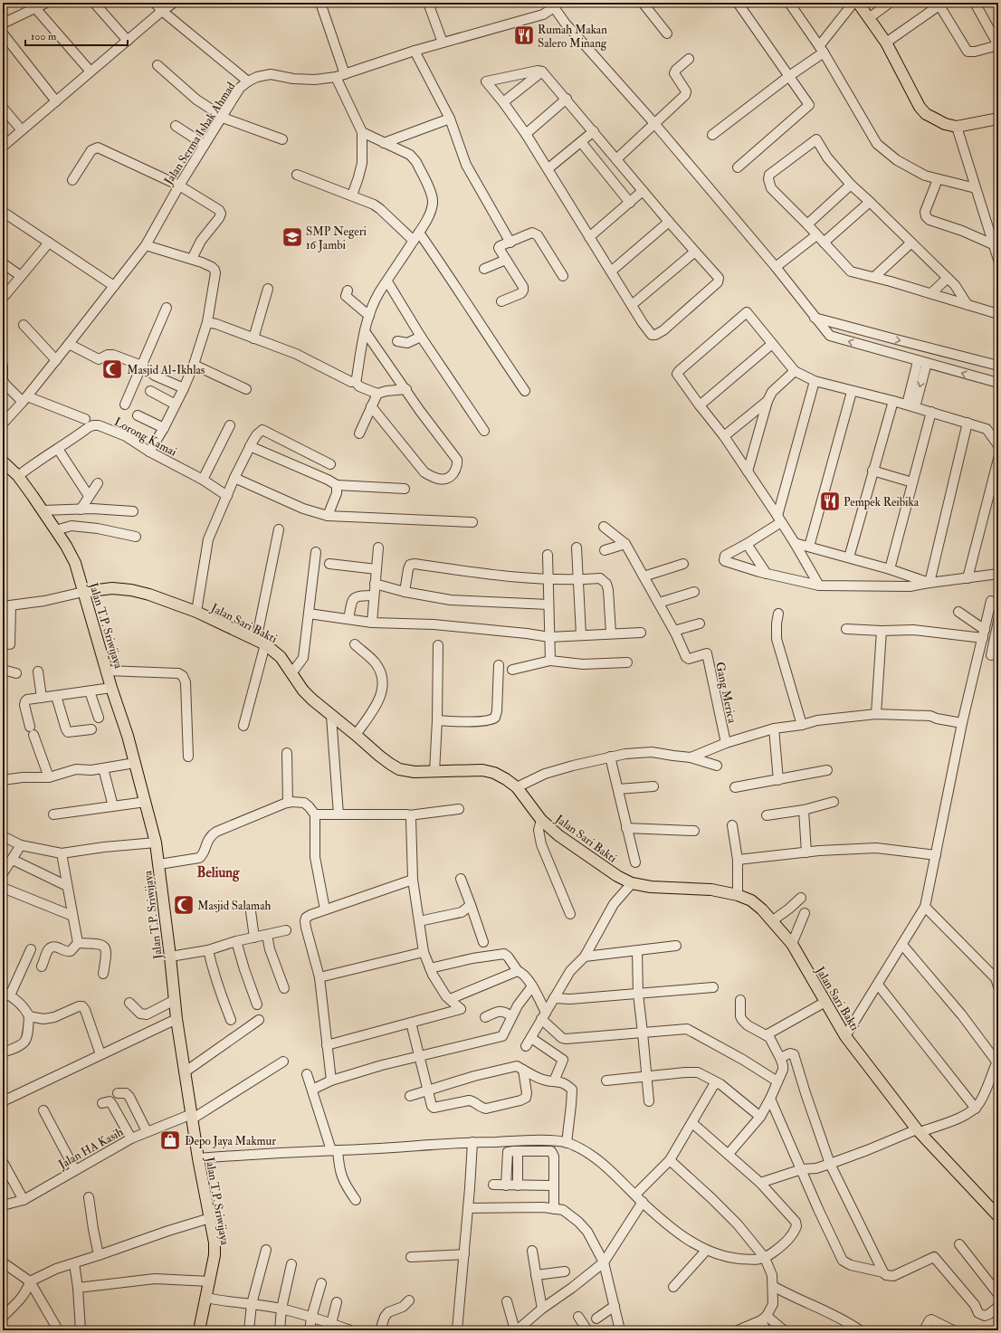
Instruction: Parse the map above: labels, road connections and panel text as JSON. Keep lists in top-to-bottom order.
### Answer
{
  "streets": {
    "main road": ["Jalan Sari Bakti", "Jalan T.P. Sriwijaya"],
    "street": [
      "Jalan Serma Ishak Ahmad",
      "Lorong Kamai",
      "Gang Merica",
      "Jalan HA Kasih"
    ]
  },
  "crossings": [
    ["Lorong Kamai", "Jalan T.P. Sriwijaya"],
    ["Jalan Sari Bakti", "Jalan T.P. Sriwijaya"],
    ["Jalan T.P. Sriwijaya", "Jalan HA Kasih"]
  ],
  "districts": ["Beliung"],
  "places": {
    "restaurant": ["Rumah Makan Salero Minang", "Pempek Reibika"],
    "school or university": ["SMP Negeri 16 Jambi"],
    "mosque": ["Masjid Al-Ikhlas", "Masjid Salamah"],
    "shop": ["Depo Jaya Makmur"]
  },
  "scale_bar": "100 m"
}
